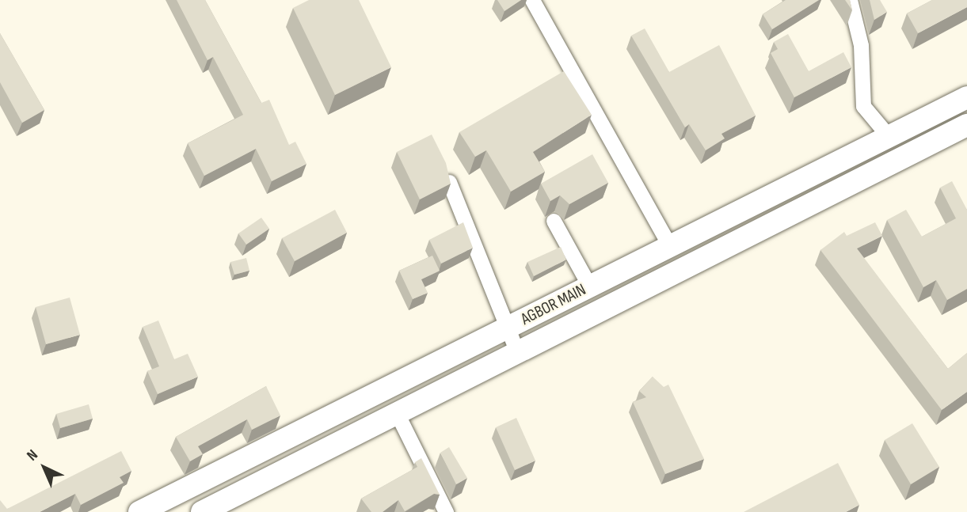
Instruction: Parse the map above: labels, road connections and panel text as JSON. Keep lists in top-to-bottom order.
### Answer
{
  "streets": {
    "main road": ["AGBOR MAIN"]
  },
  "north": "top left"
}
